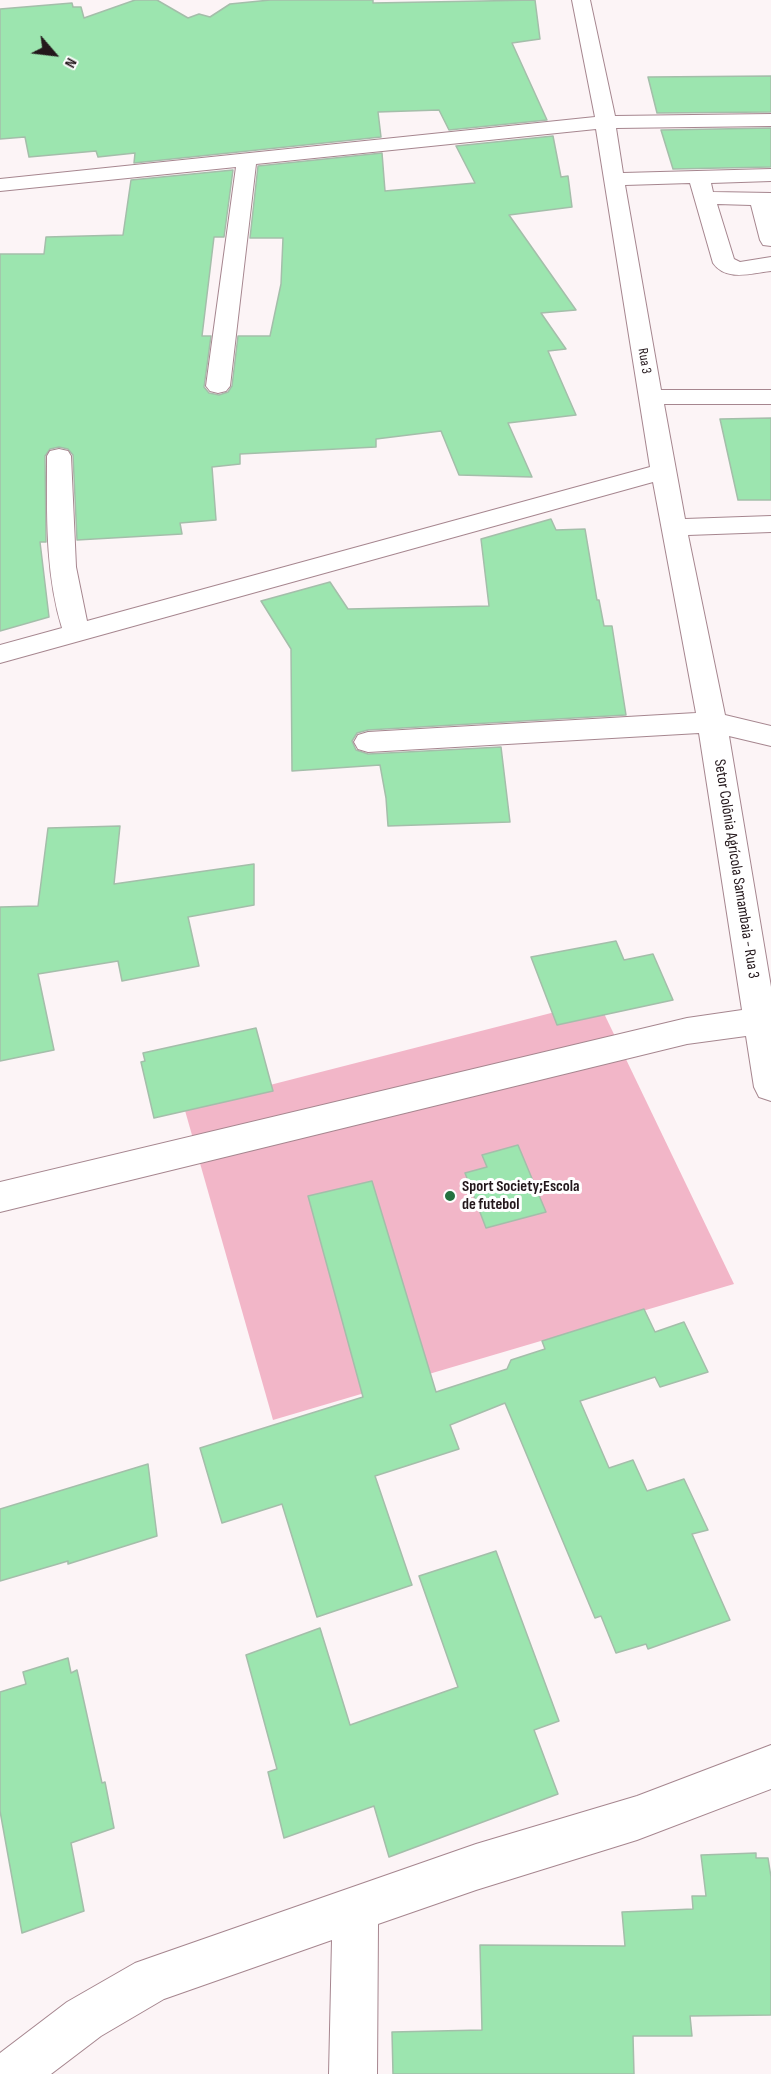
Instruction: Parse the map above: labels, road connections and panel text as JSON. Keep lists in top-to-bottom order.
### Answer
{
  "streets": {
    "street": ["Rua 3", "Setor Colônia Agrícola Samambaia - Rua 3"]
  },
  "crossings": [
    ["Rua 3", "Setor Colônia Agrícola Samambaia - Rua 3"]
  ],
  "places": ["Sport Society;Escola de futebol"],
  "north": "bottom right"
}
